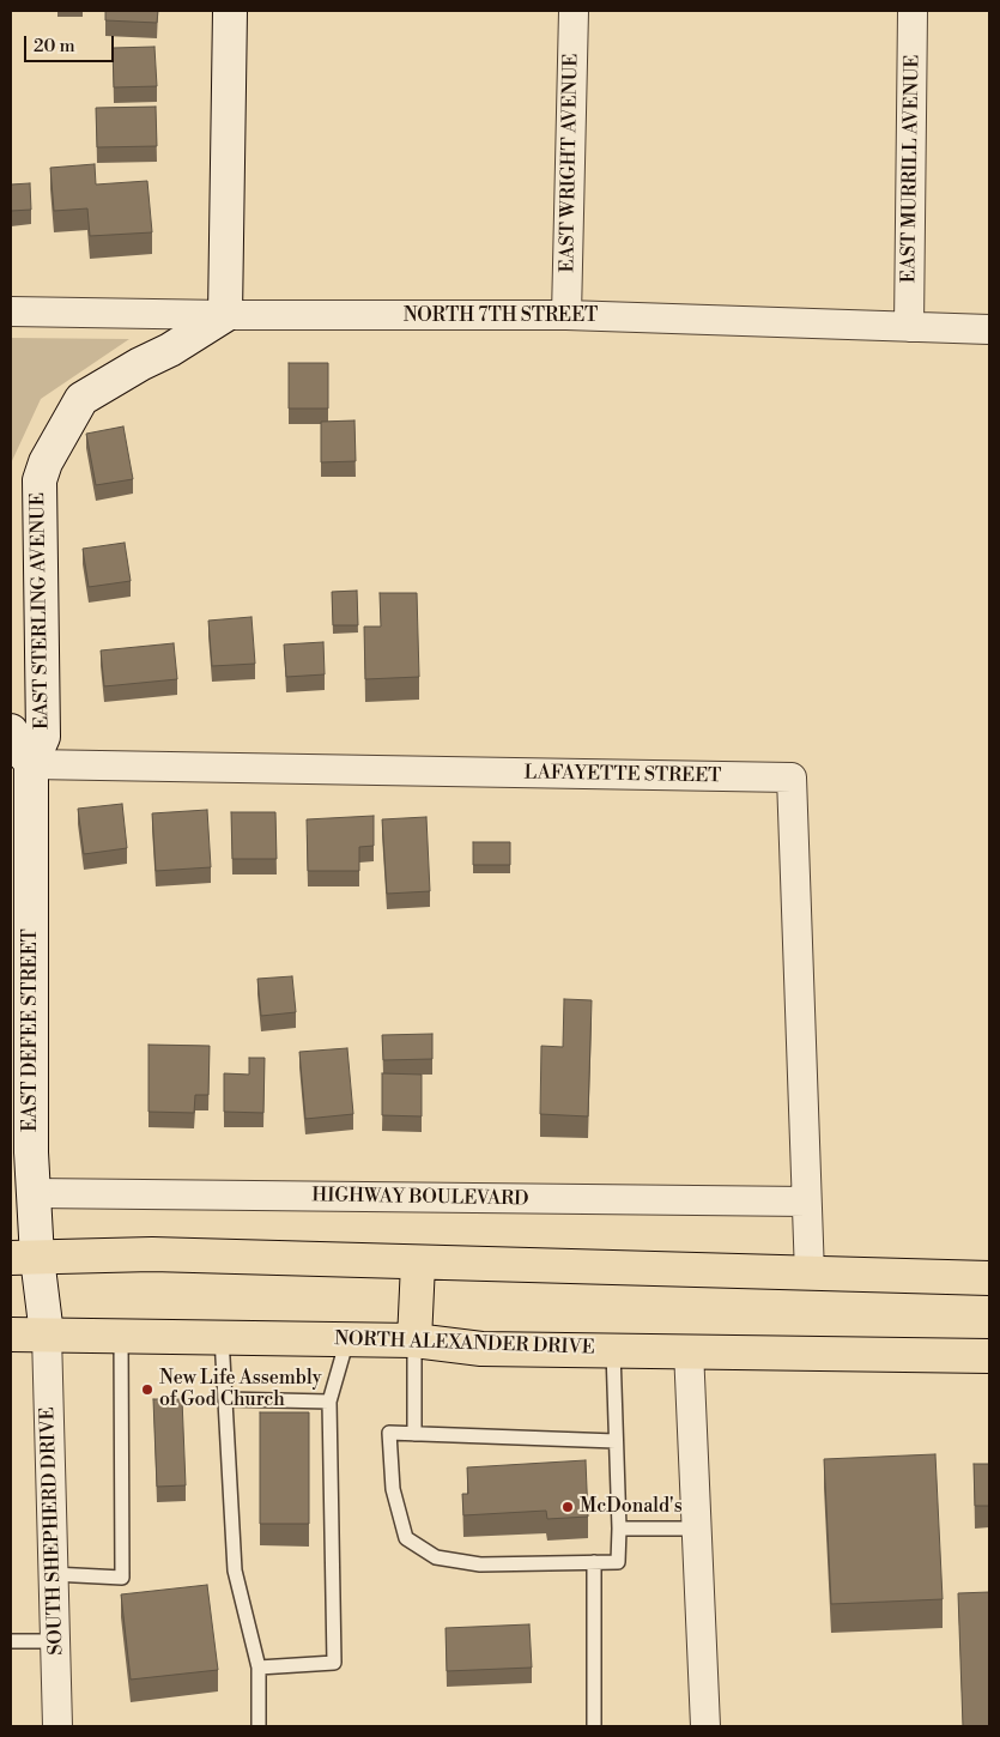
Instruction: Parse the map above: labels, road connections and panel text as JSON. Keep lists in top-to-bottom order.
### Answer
{
  "streets": {
    "main road": ["EAST STERLING AVENUE", "EAST DEFEE STREET", "NORTH ALEXANDER DRIVE"],
    "street": [
      "EAST WRIGHT AVENUE",
      "EAST MURRILL AVENUE",
      "NORTH 7TH STREET",
      "LAFAYETTE STREET",
      "HIGHWAY BOULEVARD",
      "SOUTH SHEPHERD DRIVE"
    ]
  },
  "crossings": [
    ["EAST WRIGHT AVENUE", "NORTH 7TH STREET"],
    ["EAST MURRILL AVENUE", "NORTH 7TH STREET"],
    ["NORTH 7TH STREET", "EAST STERLING AVENUE"],
    ["EAST STERLING AVENUE", "LAFAYETTE STREET"],
    ["EAST STERLING AVENUE", "EAST DEFEE STREET"],
    ["LAFAYETTE STREET", "EAST DEFEE STREET"],
    ["LAFAYETTE STREET", "HIGHWAY BOULEVARD"],
    ["EAST DEFEE STREET", "HIGHWAY BOULEVARD"],
    ["EAST DEFEE STREET", "NORTH ALEXANDER DRIVE"],
    ["EAST DEFEE STREET", "SOUTH SHEPHERD DRIVE"],
    ["NORTH ALEXANDER DRIVE", "SOUTH SHEPHERD DRIVE"]
  ],
  "places": ["New Life Assembly of God Church", "McDonald's"],
  "scale_bar": "20 m"
}
